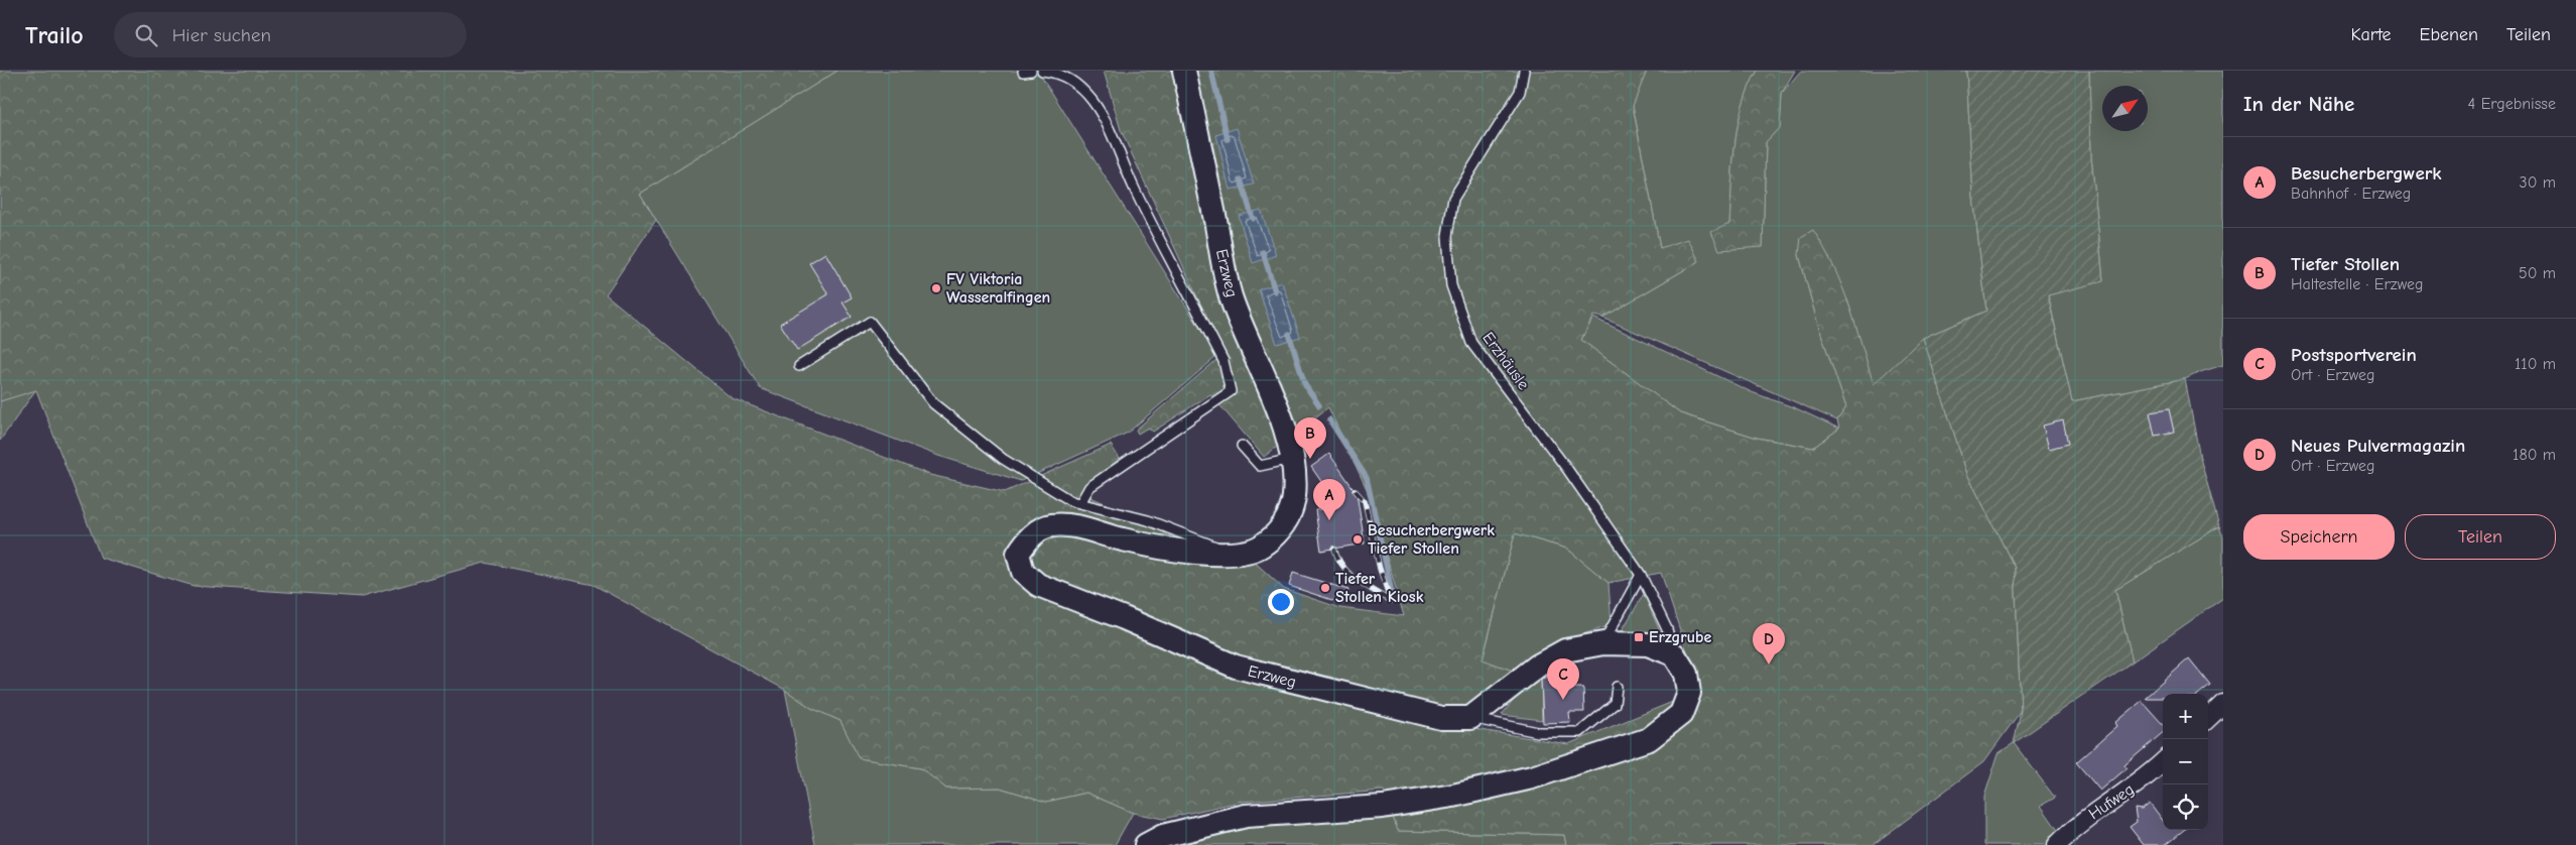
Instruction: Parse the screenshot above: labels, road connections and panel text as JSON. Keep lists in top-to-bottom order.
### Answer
{
  "streets": {
    "street": ["Erzweg", "Hufweg"],
    "lane": ["Erzhäusle"]
  },
  "places": {
    "other": ["FV Viktoria Wasseralfingen", "Besucherbergwerk Tiefer Stollen", "Tiefer Stollen Kiosk"],
    "transit": ["Erzgrube"]
  },
  "north": "top right",
  "page": {
    "header": "Trailo",
    "search": "Hier suchen",
    "nav": ["Karte", "Ebenen", "Teilen"],
    "heading": ["In der Nähe", "4 Ergebnisse"],
    "list": [
      {
        "mark": "A",
        "name": "Besucherbergwerk",
        "note": "Bahnhof · Erzweg",
        "value": "30 m"
      },
      {
        "mark": "B",
        "name": "Tiefer Stollen",
        "note": "Haltestelle · Erzweg",
        "value": "50 m"
      },
      {
        "mark": "C",
        "name": "Postsportverein",
        "note": "Ort · Erzweg",
        "value": "110 m"
      },
      {
        "mark": "D",
        "name": "Neues Pulvermagazin",
        "note": "Ort · Erzweg",
        "value": "180 m"
      }
    ],
    "pins": [
      "B",
      "A",
      "D",
      "C"
    ],
    "buttons": ["Speichern", "Teilen"],
    "map_buttons": ["+", "−"]
  }
}
